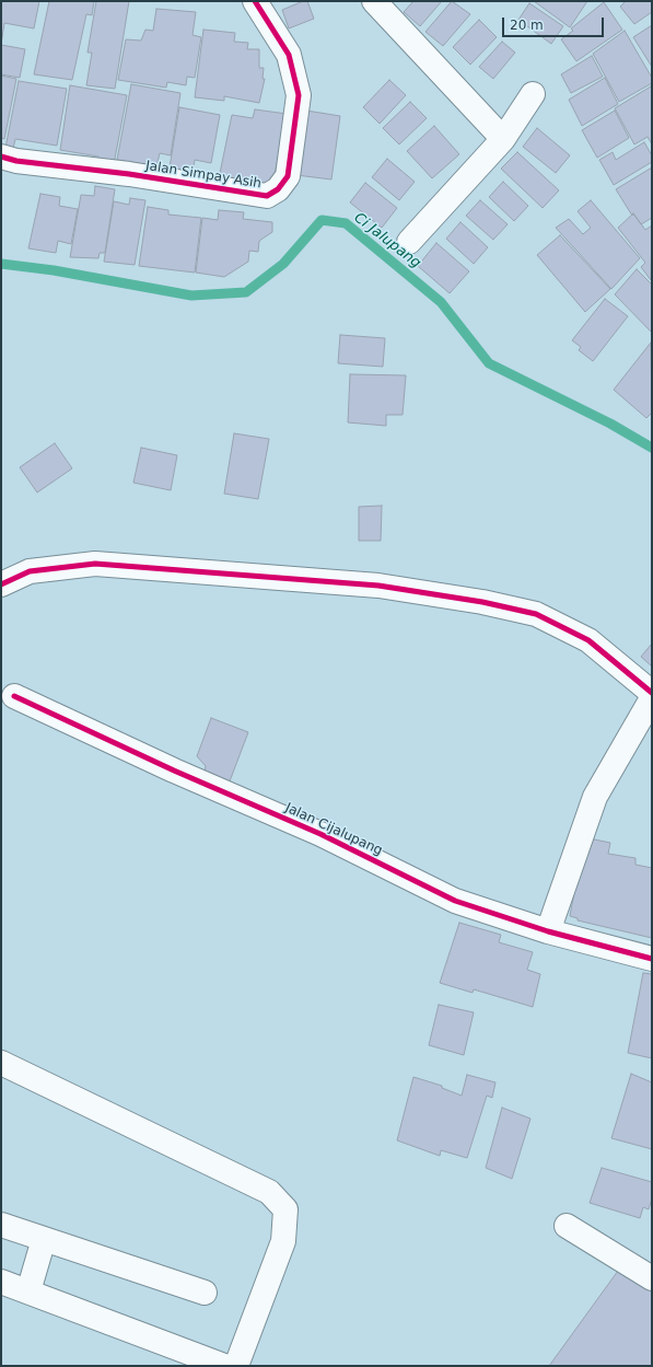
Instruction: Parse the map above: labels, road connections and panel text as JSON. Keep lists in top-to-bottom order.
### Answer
{
  "streets": {
    "street": ["Jalan Simpay Asih", "Jalan Cijalupang"]
  },
  "water": ["Ci Jalupang"],
  "scale_bar": "20 m"
}
